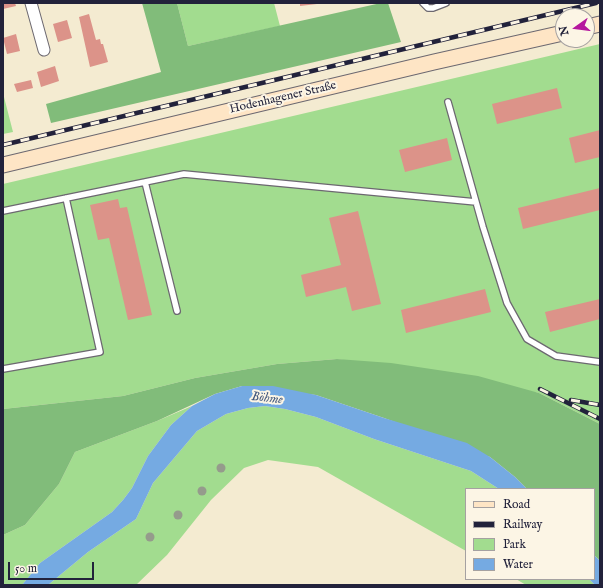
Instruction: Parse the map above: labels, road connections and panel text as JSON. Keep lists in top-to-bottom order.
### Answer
{
  "streets": {
    "main road": ["Hodenhagener Straße"]
  },
  "water": ["Böhme"],
  "legend": [
    "Road",
    "Railway",
    "Park",
    "Water"
  ],
  "scale_bar": "50 m",
  "north": "left"
}
